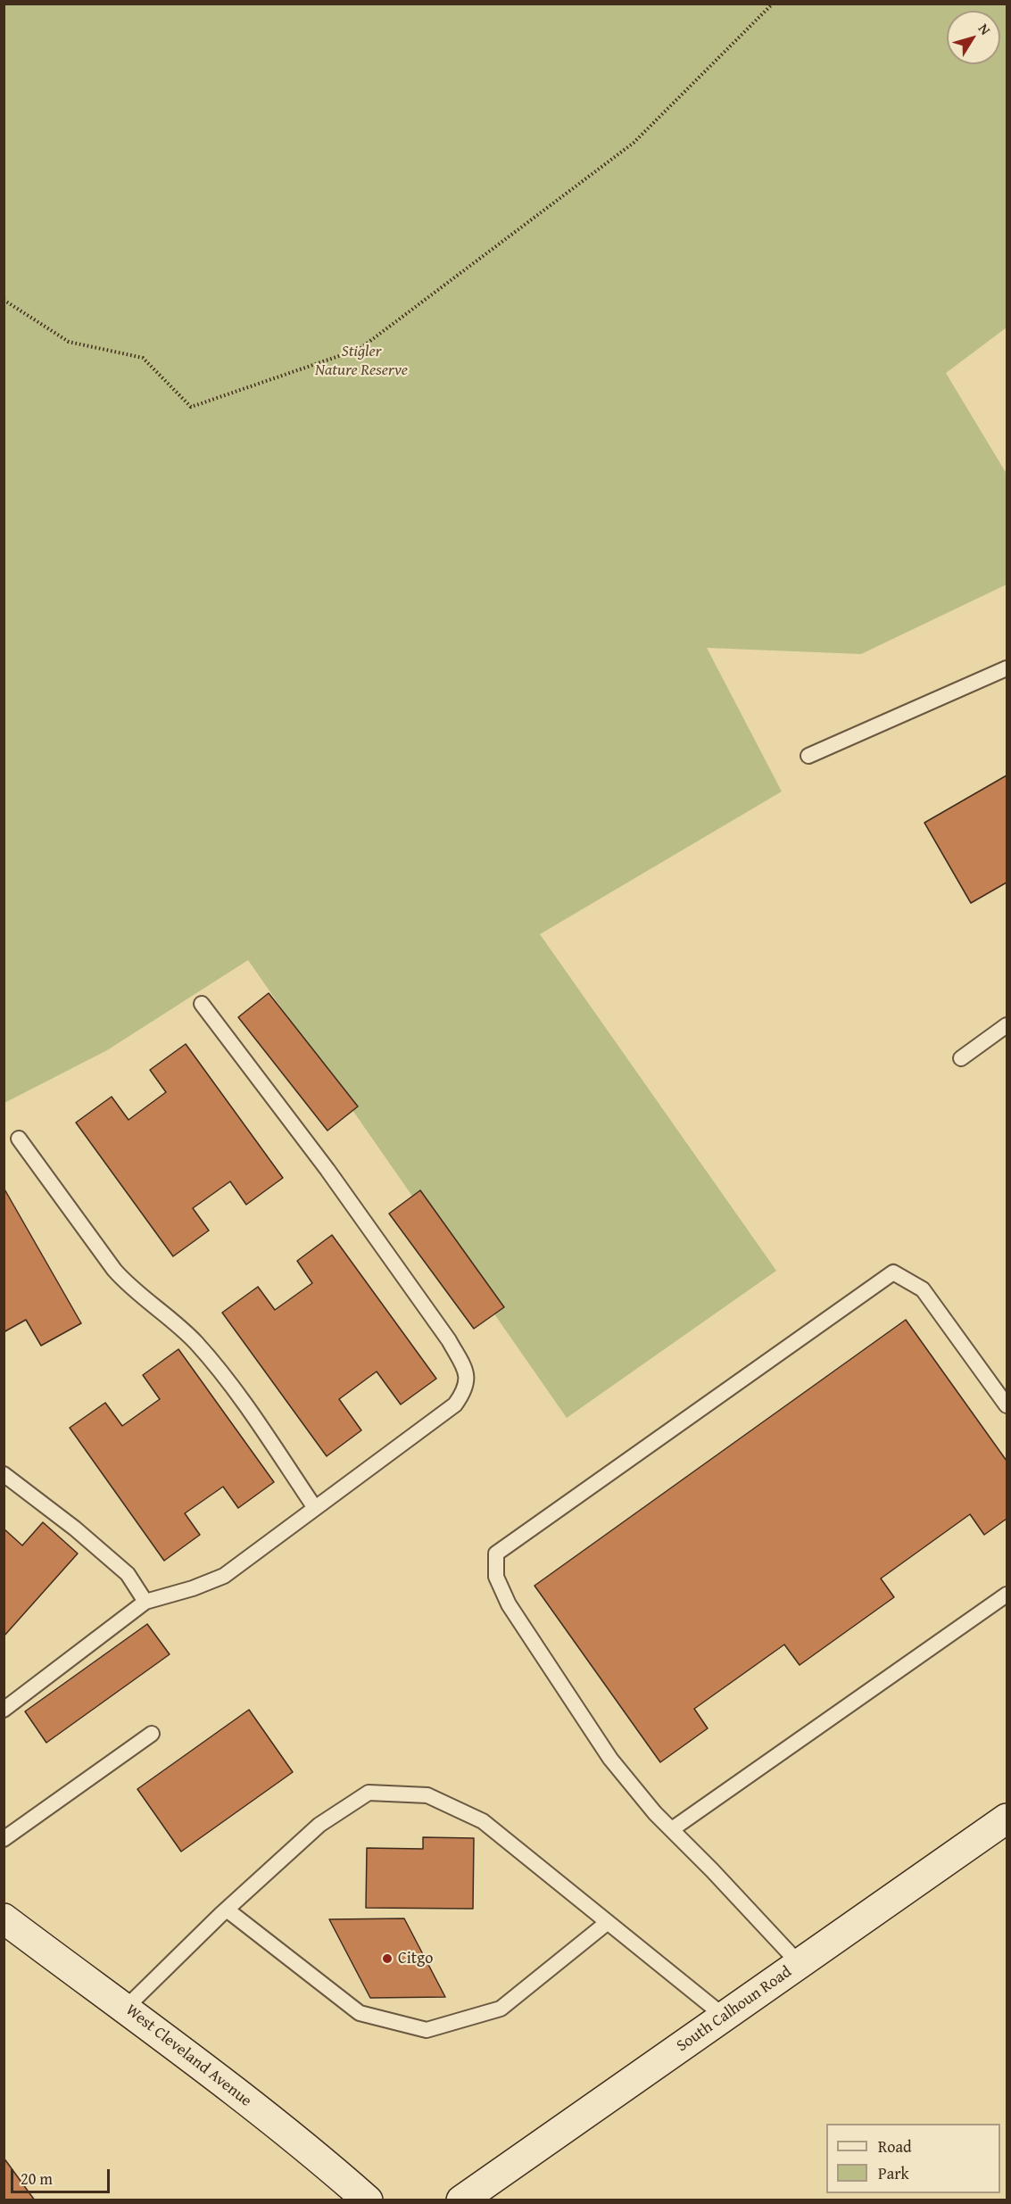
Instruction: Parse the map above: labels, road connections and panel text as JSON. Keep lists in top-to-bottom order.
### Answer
{
  "streets": {
    "street": ["South Calhoun Road", "West Cleveland Avenue"]
  },
  "parks": ["Stigler Nature Reserve"],
  "places": ["Citgo"],
  "legend": ["Road", "Park"],
  "scale_bar": "20 m",
  "north": "top right"
}
